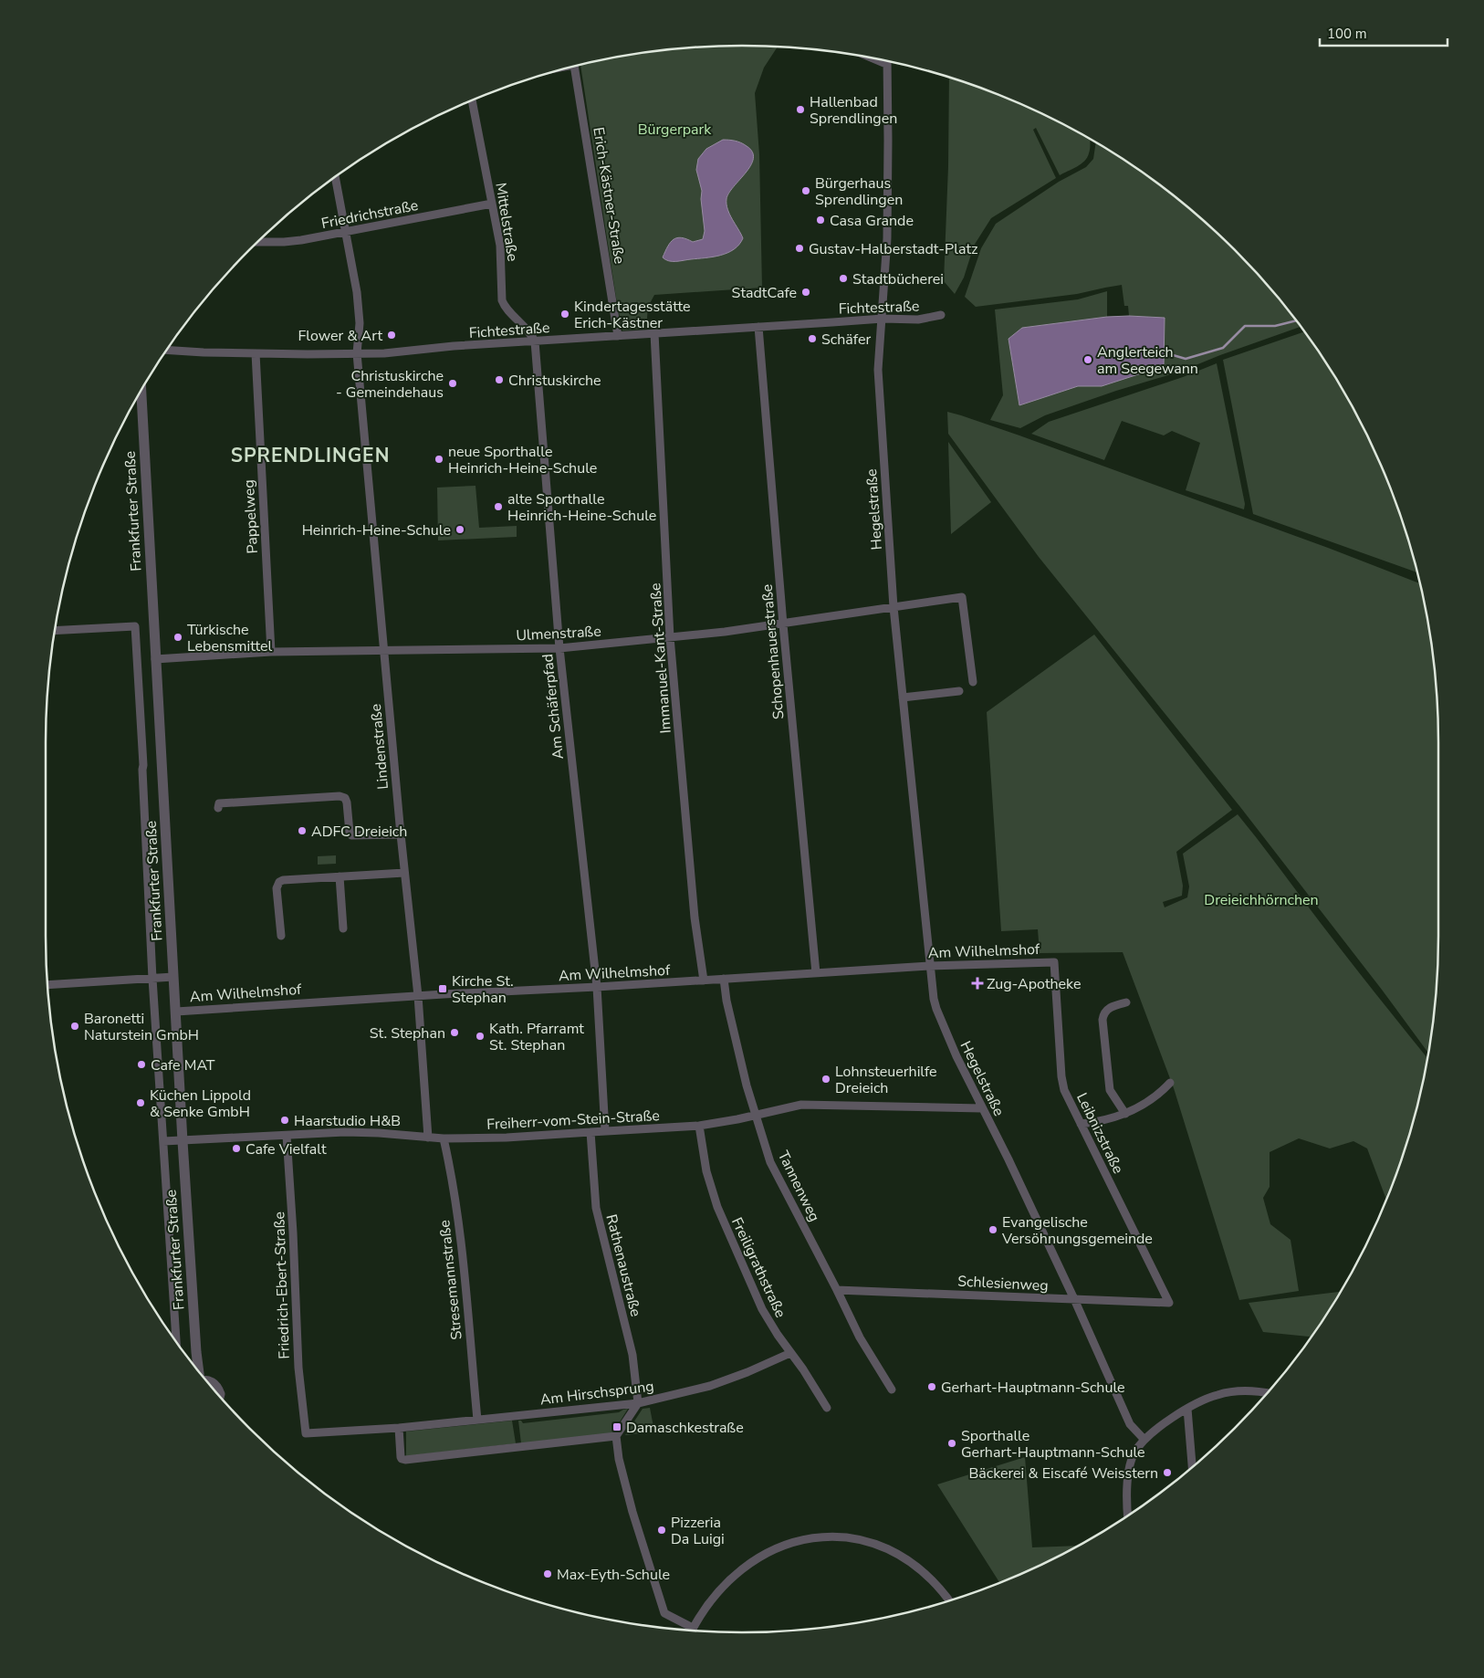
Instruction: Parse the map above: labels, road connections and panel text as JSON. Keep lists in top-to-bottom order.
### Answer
{
  "streets": {
    "street": [
      "Erich-Kästner-Straße",
      "Friedrichstraße",
      "Mittelstraße",
      "Fichtestraße",
      "Hegelstraße",
      "Frankfurter Straße",
      "Pappelweg",
      "Ulmenstraße",
      "Schopenhauerstraße",
      "Immanuel-Kant-Straße",
      "Am Schäferpfad",
      "Lindenstraße",
      "Am Wilhelmshof",
      "Freiherr-vom-Stein-Straße",
      "Leibnizstraße",
      "Tannenweg",
      "Rathenaustraße",
      "Freiligrathstraße",
      "Stresemannstraße",
      "Schlesienweg",
      "Friedrich-Ebert-Straße",
      "Am Hirschsprung"
    ]
  },
  "crossings": [
    ["Erich-Kästner-Straße", "Fichtestraße"],
    ["Friedrichstraße", "Mittelstraße"],
    ["Friedrichstraße", "Lindenstraße"],
    ["Mittelstraße", "Fichtestraße"],
    ["Mittelstraße", "Am Schäferpfad"],
    ["Fichtestraße", "Hegelstraße"],
    ["Fichtestraße", "Pappelweg"],
    ["Fichtestraße", "Schopenhauerstraße"],
    ["Fichtestraße", "Immanuel-Kant-Straße"],
    ["Fichtestraße", "Am Schäferpfad"],
    ["Fichtestraße", "Lindenstraße"],
    ["Hegelstraße", "Ulmenstraße"],
    ["Hegelstraße", "Am Wilhelmshof"],
    ["Hegelstraße", "Freiherr-vom-Stein-Straße"],
    ["Hegelstraße", "Schlesienweg"],
    ["Frankfurter Straße", "Ulmenstraße"],
    ["Frankfurter Straße", "Am Wilhelmshof"],
    ["Frankfurter Straße", "Freiherr-vom-Stein-Straße"],
    ["Pappelweg", "Ulmenstraße"],
    ["Ulmenstraße", "Schopenhauerstraße"],
    ["Ulmenstraße", "Immanuel-Kant-Straße"],
    ["Ulmenstraße", "Am Schäferpfad"],
    ["Ulmenstraße", "Lindenstraße"],
    ["Schopenhauerstraße", "Am Wilhelmshof"],
    ["Immanuel-Kant-Straße", "Am Wilhelmshof"],
    ["Am Schäferpfad", "Am Wilhelmshof"],
    ["Am Schäferpfad", "Freiherr-vom-Stein-Straße"],
    ["Lindenstraße", "Am Wilhelmshof"],
    ["Lindenstraße", "Freiherr-vom-Stein-Straße"],
    ["Am Wilhelmshof", "Leibnizstraße"],
    ["Am Wilhelmshof", "Tannenweg"],
    ["Freiherr-vom-Stein-Straße", "Tannenweg"],
    ["Freiherr-vom-Stein-Straße", "Rathenaustraße"],
    ["Freiherr-vom-Stein-Straße", "Freiligrathstraße"],
    ["Freiherr-vom-Stein-Straße", "Stresemannstraße"],
    ["Freiherr-vom-Stein-Straße", "Friedrich-Ebert-Straße"],
    ["Leibnizstraße", "Schlesienweg"],
    ["Tannenweg", "Schlesienweg"],
    ["Rathenaustraße", "Am Hirschsprung"],
    ["Freiligrathstraße", "Am Hirschsprung"],
    ["Stresemannstraße", "Am Hirschsprung"],
    ["Friedrich-Ebert-Straße", "Am Hirschsprung"]
  ],
  "districts": ["SPRENDLINGEN"],
  "parks": ["Bürgerpark", "Dreieichhörnchen"],
  "places": {
    "other": [
      "Hallenbad Sprendlingen",
      "Bürgerhaus Sprendlingen",
      "Casa Grande",
      "Gustav-Halberstadt-Platz",
      "Stadtbücherei",
      "StadtCafe",
      "Kindertagesstätte Erich-Kästner",
      "Flower & Art",
      "Schäfer",
      "Anglerteich am Seegewann",
      "Christuskirche",
      "Christuskirche - Gemeindehaus",
      "neue Sporthalle Heinrich-Heine-Schule",
      "alte Sporthalle Heinrich-Heine-Schule",
      "Heinrich-Heine-Schule",
      "Türkische Lebensmittel",
      "ADFC Dreieich",
      "Baronetti Naturstein GmbH",
      "St. Stephan",
      "Kath. Pfarramt St. Stephan",
      "Cafe MAT",
      "Lohnsteuerhilfe Dreieich",
      "Küchen Lippold & Senke GmbH",
      "Haarstudio H&B",
      "Cafe Vielfalt",
      "Evangelische Versöhnungsgemeinde",
      "Gerhart-Hauptmann-Schule",
      "Sporthalle Gerhart-Hauptmann-Schule",
      "Bäckerei & Eiscafé Weisstern",
      "Pizzeria Da Luigi",
      "Max-Eyth-Schule"
    ],
    "health": ["Zug-Apotheke"],
    "transit": ["Kirche St. Stephan", "Damaschkestraße"]
  },
  "scale_bar": "100 m"
}
